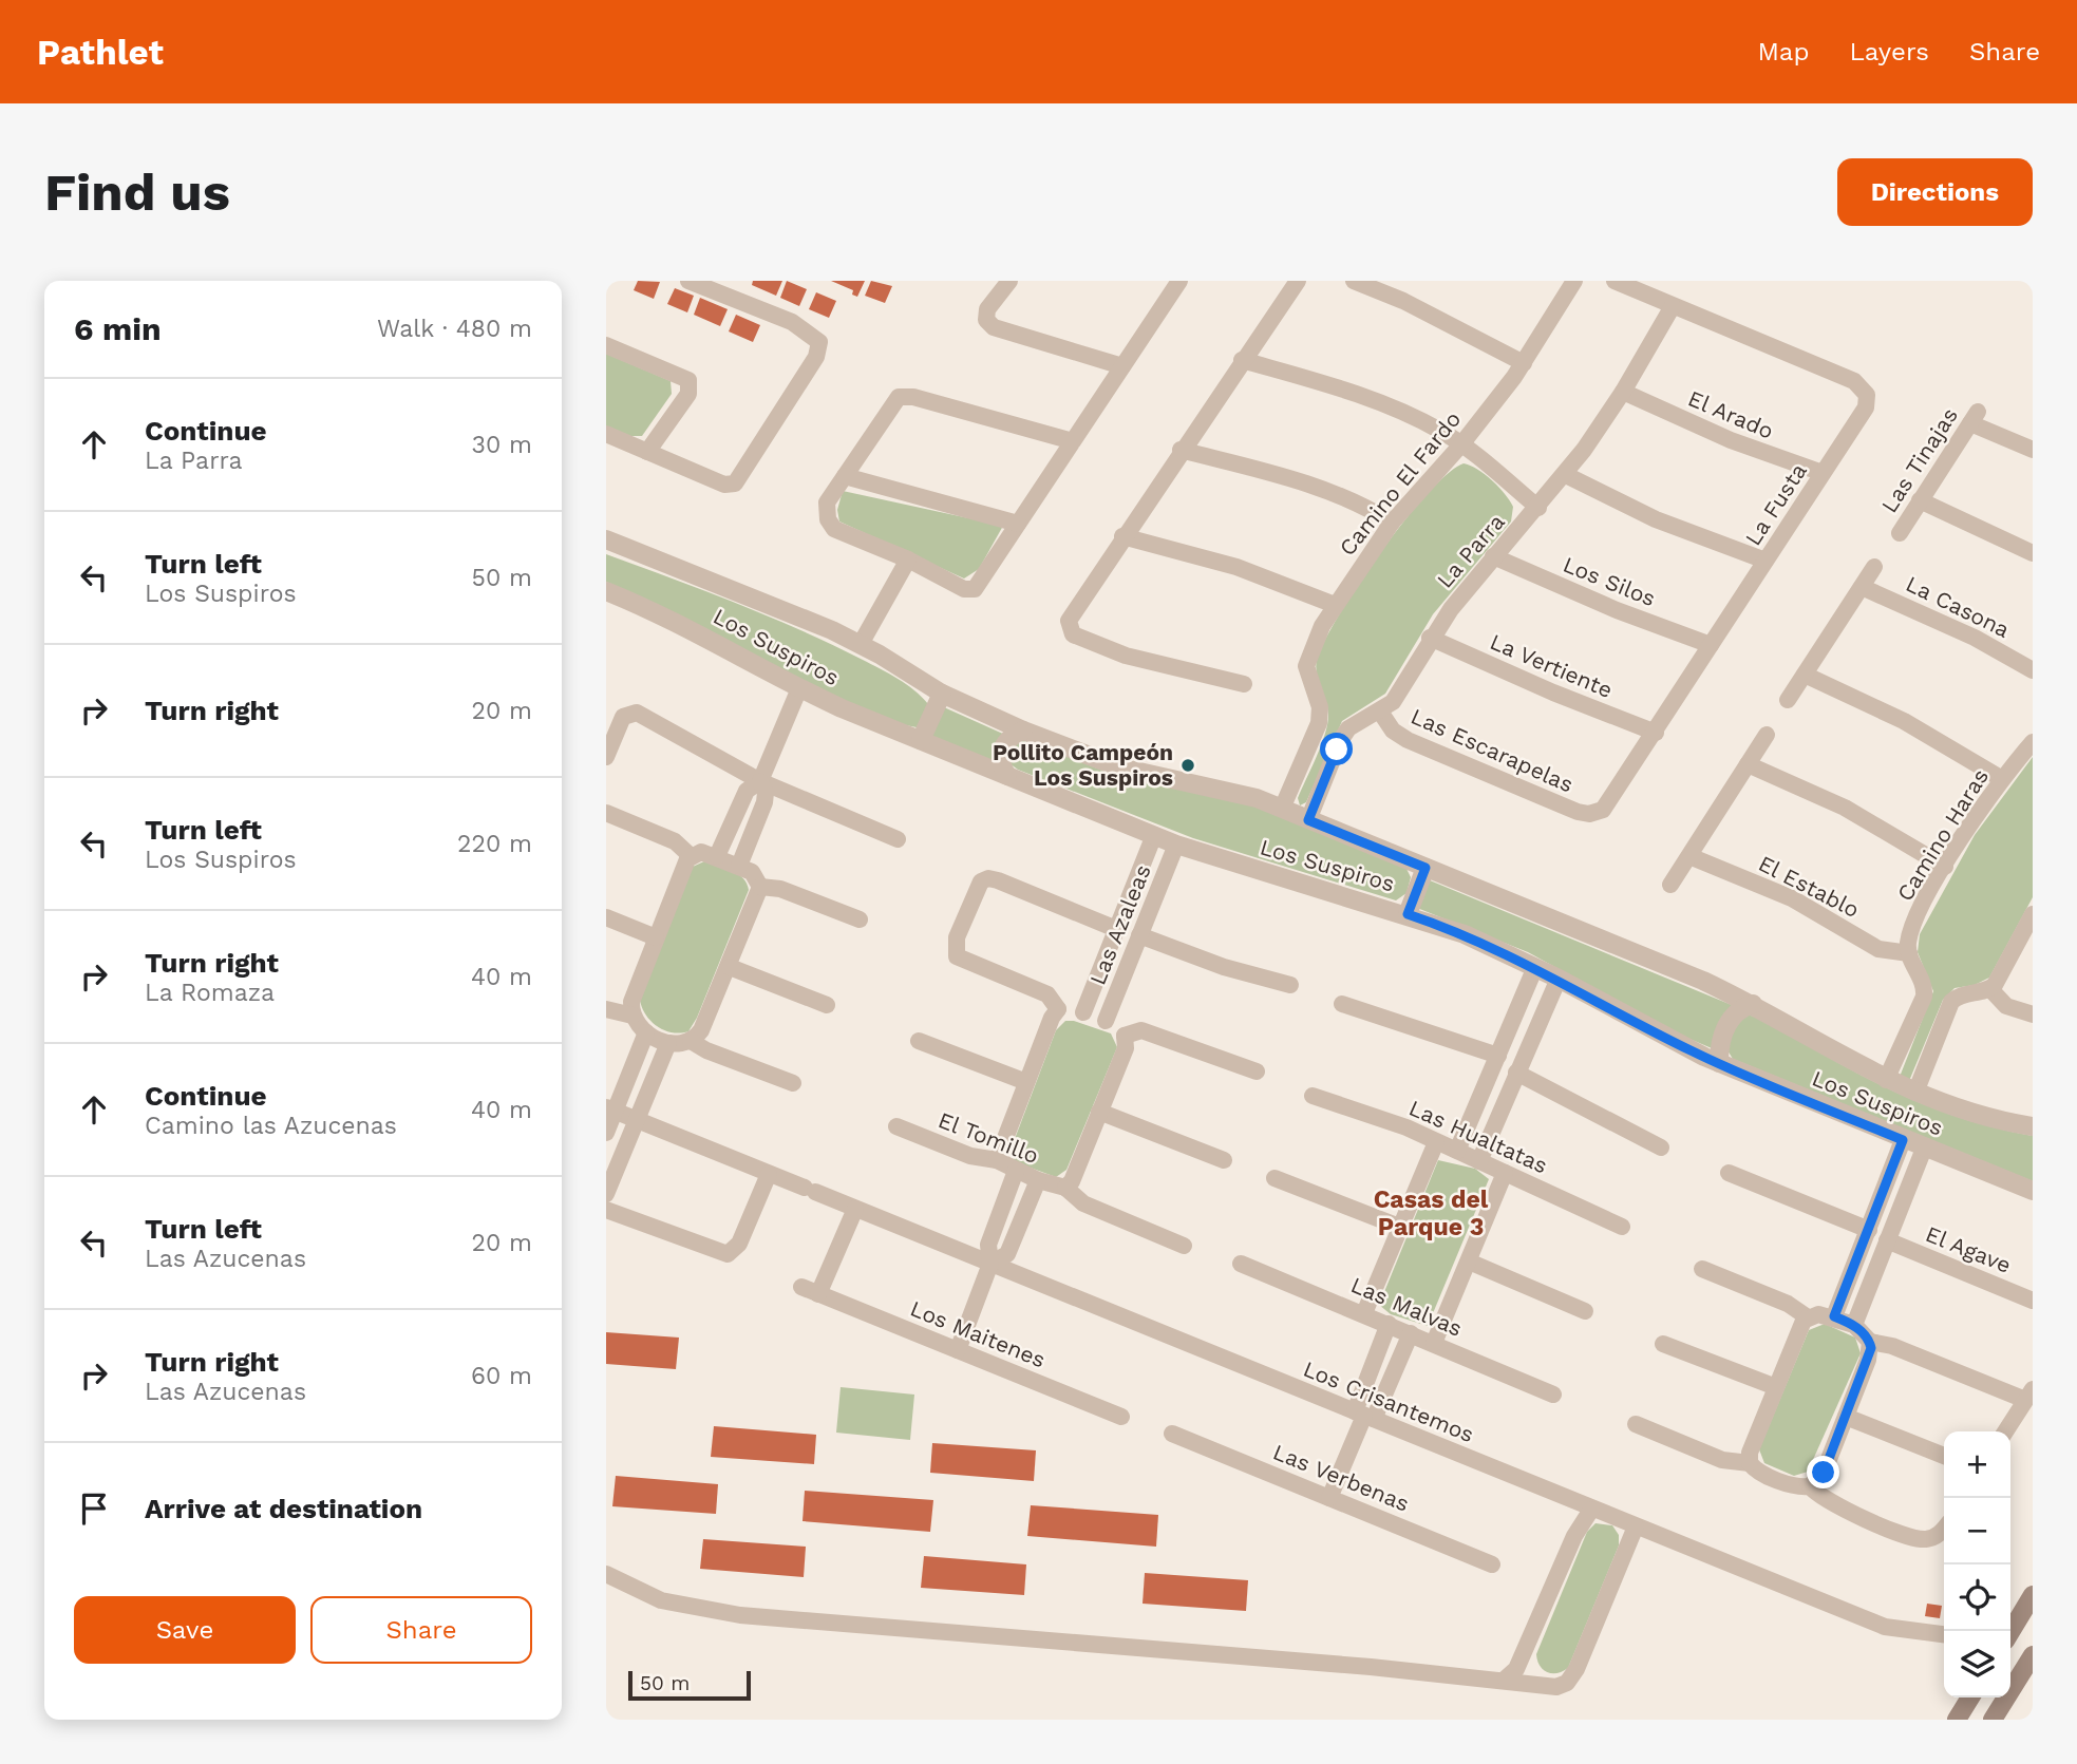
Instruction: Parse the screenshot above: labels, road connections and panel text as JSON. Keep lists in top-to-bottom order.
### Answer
{
  "streets": {
    "street": [
      "El Arado",
      "Las Tinajas",
      "Camino El Fardo",
      "La Fusta",
      "La Parra",
      "Los Silos",
      "La Casona",
      "Los Suspiros",
      "La Vertiente",
      "Las Escarapelas",
      "Camino Haras",
      "El Establo",
      "Las Azaleas",
      "Las Hualtatas",
      "El Tomillo",
      "El Agave",
      "Las Malvas",
      "Los Maitenes",
      "Los Crisantemos",
      "Las Verbenas"
    ]
  },
  "crossings": [
    ["El Arado", "La Fusta"],
    ["El Arado", "La Parra"],
    ["Camino El Fardo", "Los Suspiros"],
    ["La Fusta", "La Parra"],
    ["La Fusta", "Los Silos"],
    ["La Fusta", "La Vertiente"],
    ["La Fusta", "Las Escarapelas"],
    ["La Parra", "Los Silos"],
    ["La Parra", "Los Suspiros"],
    ["La Parra", "La Vertiente"],
    ["La Parra", "Las Escarapelas"],
    ["Los Suspiros", "Las Azaleas"],
    ["Camino Haras", "El Establo"]
  ],
  "districts": ["Casas del Parque 3"],
  "places": ["Pollito Campeón Los Suspiros"],
  "scale_bar": "50 m",
  "page": {
    "header": "Pathlet",
    "nav": ["Map", "Layers", "Share"],
    "buttons": [
      "Directions",
      ["Save", "Share"]
    ],
    "title": "Find us",
    "heading": ["6 min", "Walk · 480 m"],
    "list": [
      ["Continue", "La Parra", "30 m"],
      ["Turn left", "Los Suspiros", "50 m"],
      ["Turn right", "20 m"],
      ["Turn left", "Los Suspiros", "220 m"],
      ["Turn right", "La Romaza", "40 m"],
      ["Continue", "Camino las Azucenas", "40 m"],
      ["Turn left", "Las Azucenas", "20 m"],
      ["Turn right", "Las Azucenas", "60 m"],
      "Arrive at destination"
    ],
    "map_buttons": ["+", "−"],
    "scale": "50 m"
  }
}
